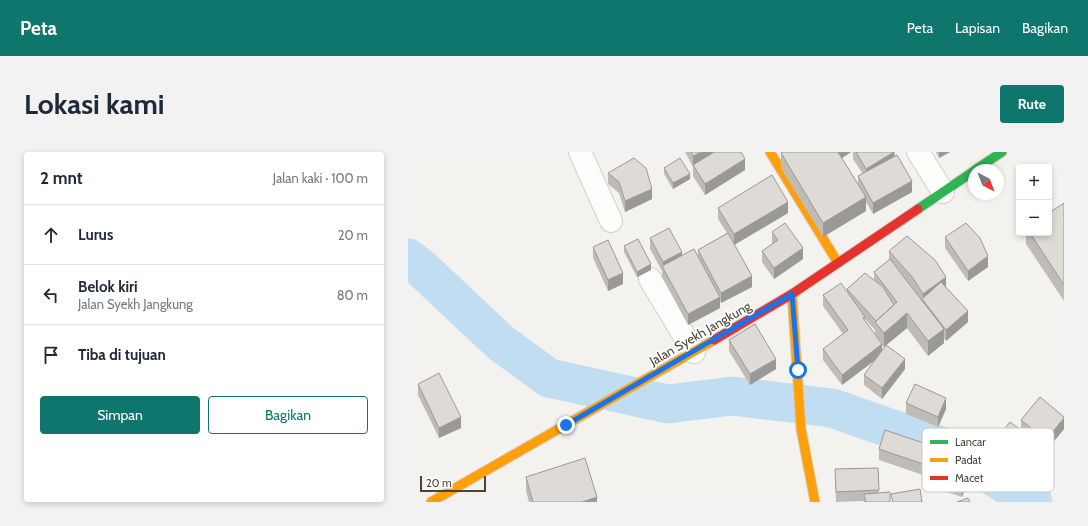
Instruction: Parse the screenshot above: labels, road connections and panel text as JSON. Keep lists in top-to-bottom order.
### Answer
{
  "streets": {
    "main road": ["Jalan Syekh Jangkung"]
  },
  "legend": ["Lancar", "Padat", "Macet"],
  "scale_bar": "20 m",
  "north": "bottom right",
  "page": {
    "header": "Peta",
    "nav": ["Peta", "Lapisan", "Bagikan"],
    "buttons": [
      "Rute",
      ["Simpan", "Bagikan"]
    ],
    "title": "Lokasi kami",
    "heading": ["2 mnt", "Jalan kaki · 100 m"],
    "map_buttons": ["+", "−"],
    "list": [
      ["Lurus", "20 m"],
      ["Belok kiri", "Jalan Syekh Jangkung", "80 m"],
      "Tiba di tujuan"
    ],
    "scale": "20 m"
  }
}
